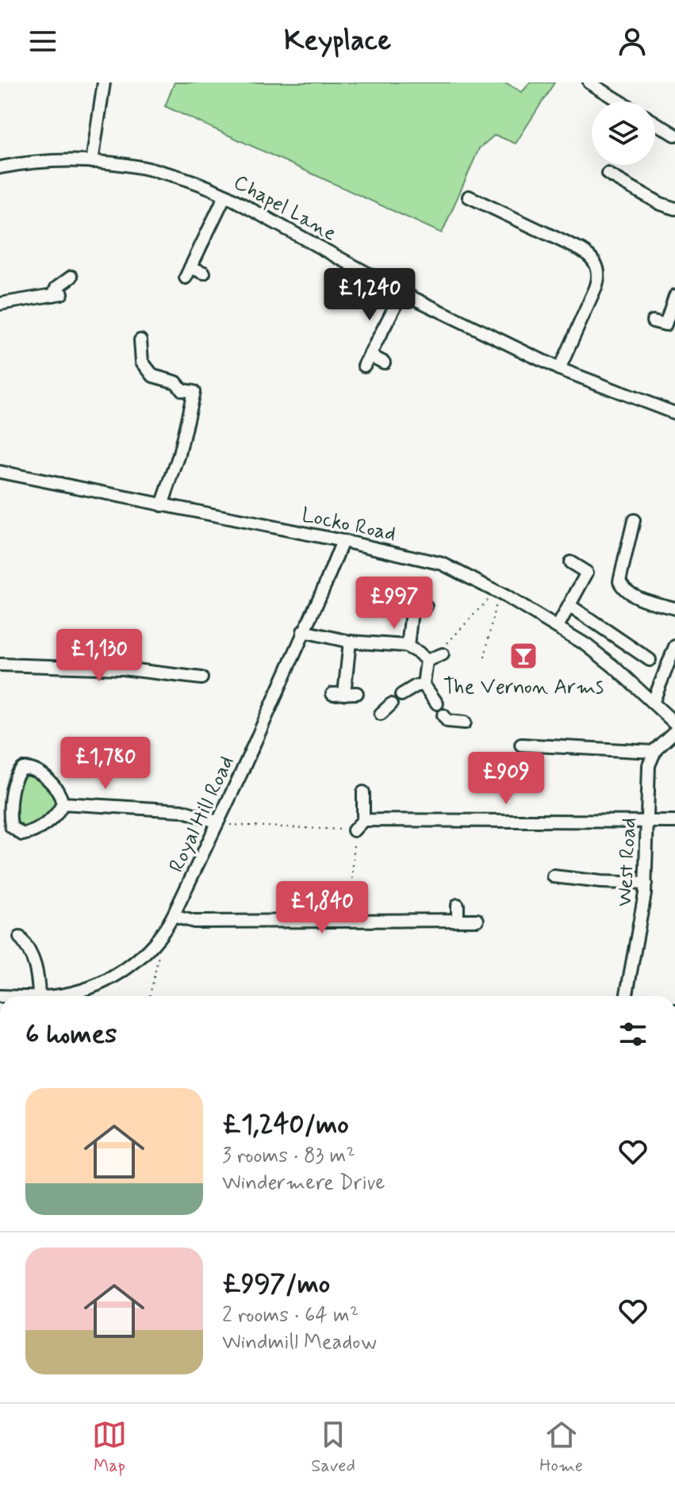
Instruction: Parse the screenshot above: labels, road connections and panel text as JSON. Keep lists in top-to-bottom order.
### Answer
{
  "streets": {
    "street": [
      "Chapel Lane",
      "Locko Road",
      "Royal Hill Road",
      "West Road"
    ]
  },
  "crossings": [
    ["Locko Road", "Royal Hill Road"]
  ],
  "places": {
    "bar": ["The Vernon Arms"]
  },
  "page": {
    "header": "Keyplace",
    "price": [
      "£1,240",
      "£997",
      "£1,130",
      "£1,780",
      "£909",
      "£1,840"
    ],
    "heading": "6 homes",
    "list": [
      {
        "name": "£1,240/mo",
        "note": "3 rooms · 83 m² · Windermere Drive"
      },
      {
        "name": "£997/mo",
        "note": "2 rooms · 64 m² · Windmill Meadow"
      }
    ],
    "tabs": ["Map", "Saved", "Home"]
  }
}
